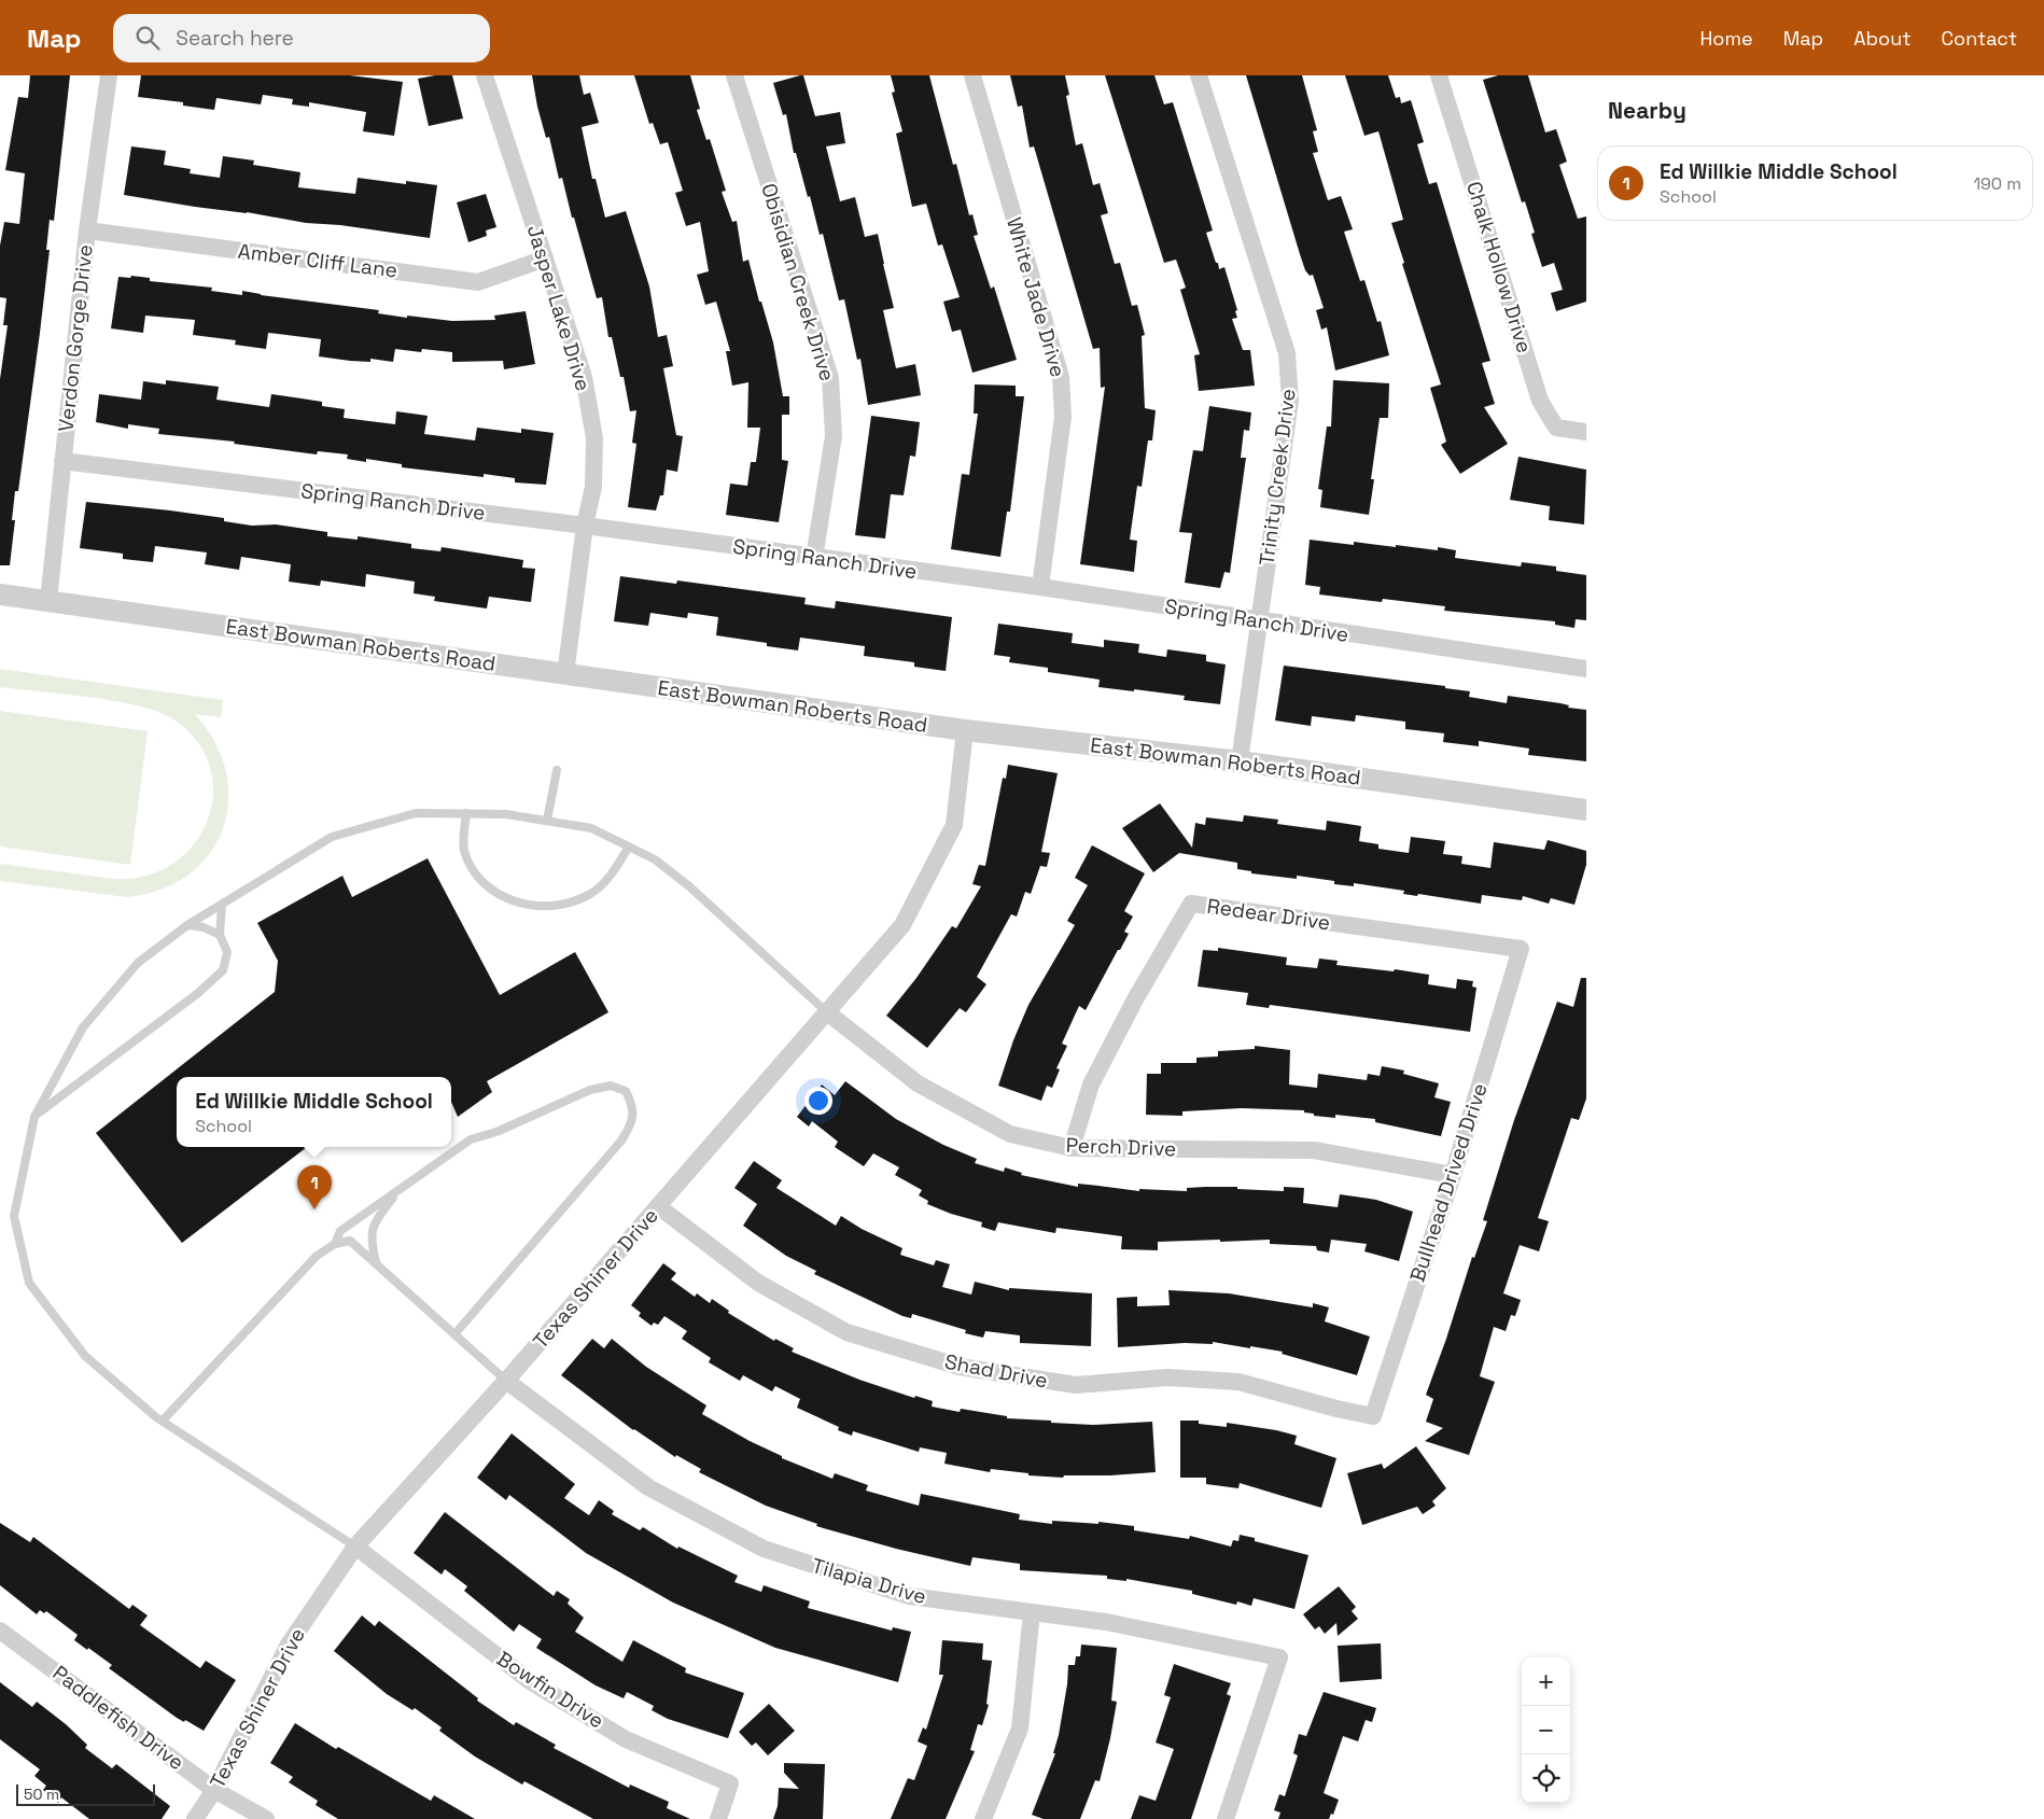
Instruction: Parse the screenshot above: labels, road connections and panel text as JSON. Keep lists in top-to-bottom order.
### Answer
{
  "streets": {
    "street": [
      "Amber Cliff Lane",
      "Chalk Hollow Drive",
      "Obisidian Creek Drive",
      "White Jade Drive",
      "Jasper Lake Drive",
      "Verdon Gorge Drive",
      "Trinity Creek Drive",
      "Spring Ranch Drive",
      "East Bowman Roberts Road",
      "Redear Drive",
      "Perch Drive",
      "Bullhead Drived Drive",
      "Texas Shiner Drive",
      "Shad Drive",
      "Tilapia Drive",
      "Bowfin Drive",
      "Paddlefish Drive"
    ]
  },
  "crossings": [
    ["Amber Cliff Lane", "Jasper Lake Drive"],
    ["Amber Cliff Lane", "Verdon Gorge Drive"],
    ["Obisidian Creek Drive", "Spring Ranch Drive"],
    ["White Jade Drive", "Spring Ranch Drive"],
    ["Jasper Lake Drive", "Spring Ranch Drive"],
    ["Jasper Lake Drive", "East Bowman Roberts Road"],
    ["Verdon Gorge Drive", "Spring Ranch Drive"],
    ["Verdon Gorge Drive", "East Bowman Roberts Road"],
    ["Trinity Creek Drive", "Spring Ranch Drive"],
    ["Trinity Creek Drive", "East Bowman Roberts Road"],
    ["East Bowman Roberts Road", "Texas Shiner Drive"],
    ["Redear Drive", "Perch Drive"],
    ["Redear Drive", "Bullhead Drived Drive"],
    ["Perch Drive", "Bullhead Drived Drive"],
    ["Perch Drive", "Texas Shiner Drive"],
    ["Bullhead Drived Drive", "Shad Drive"],
    ["Texas Shiner Drive", "Shad Drive"],
    ["Texas Shiner Drive", "Tilapia Drive"],
    ["Texas Shiner Drive", "Bowfin Drive"],
    ["Texas Shiner Drive", "Paddlefish Drive"]
  ],
  "scale_bar": "50 m",
  "page": {
    "header": "Map",
    "search": "Search here",
    "nav": [
      "Home",
      "Map",
      "About",
      "Contact"
    ],
    "heading": "Nearby",
    "list": [
      {
        "mark": "1",
        "name": "Ed Willkie Middle School",
        "note": "School",
        "value": "190 m"
      }
    ],
    "popup": ["Ed Willkie Middle School", "School"],
    "pins": "1",
    "map_buttons": ["+", "−"],
    "scale": "50 m"
  }
}
